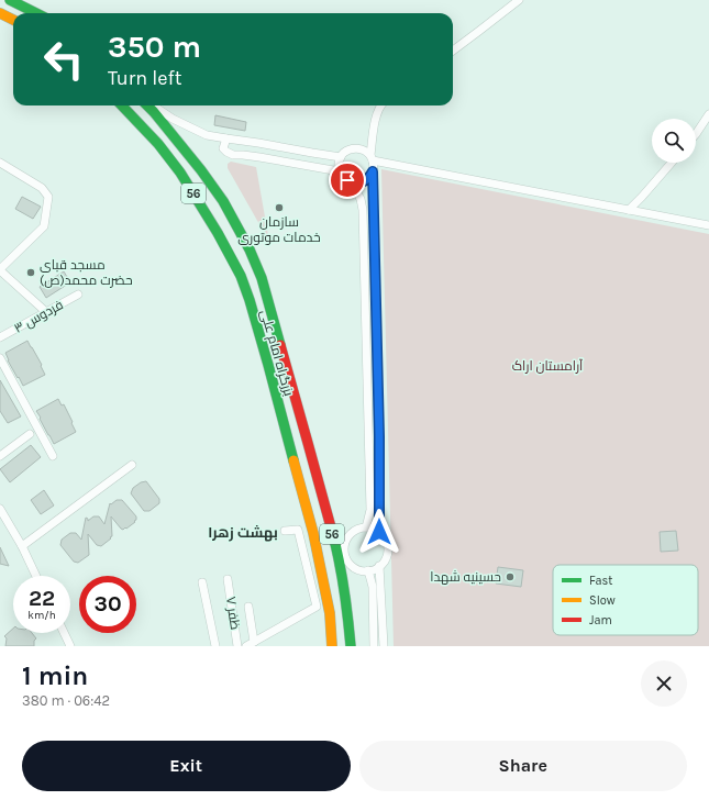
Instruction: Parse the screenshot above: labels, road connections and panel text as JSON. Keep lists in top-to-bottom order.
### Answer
{
  "streets": {
    "highway": ["56", "بزرگراه امام علی"],
    "street": ["فردوس ۳", "ظفر ۷"]
  },
  "districts": ["بهشت زهرا"],
  "parks": ["آرامستان اراک"],
  "places": ["سازمان خدمات موتوری", "مسجد قبای حضرت محمد‌(ص)", "حسینیه شهدا"],
  "legend": ["Fast", "Slow", "Jam"],
  "page": {
    "turn": ["350 m", "Turn left"],
    "speed": "22 km/h",
    "limit": "30",
    "heading": ["1 min", "380 m · 06:42"],
    "buttons": ["Exit", "Share"]
  }
}
